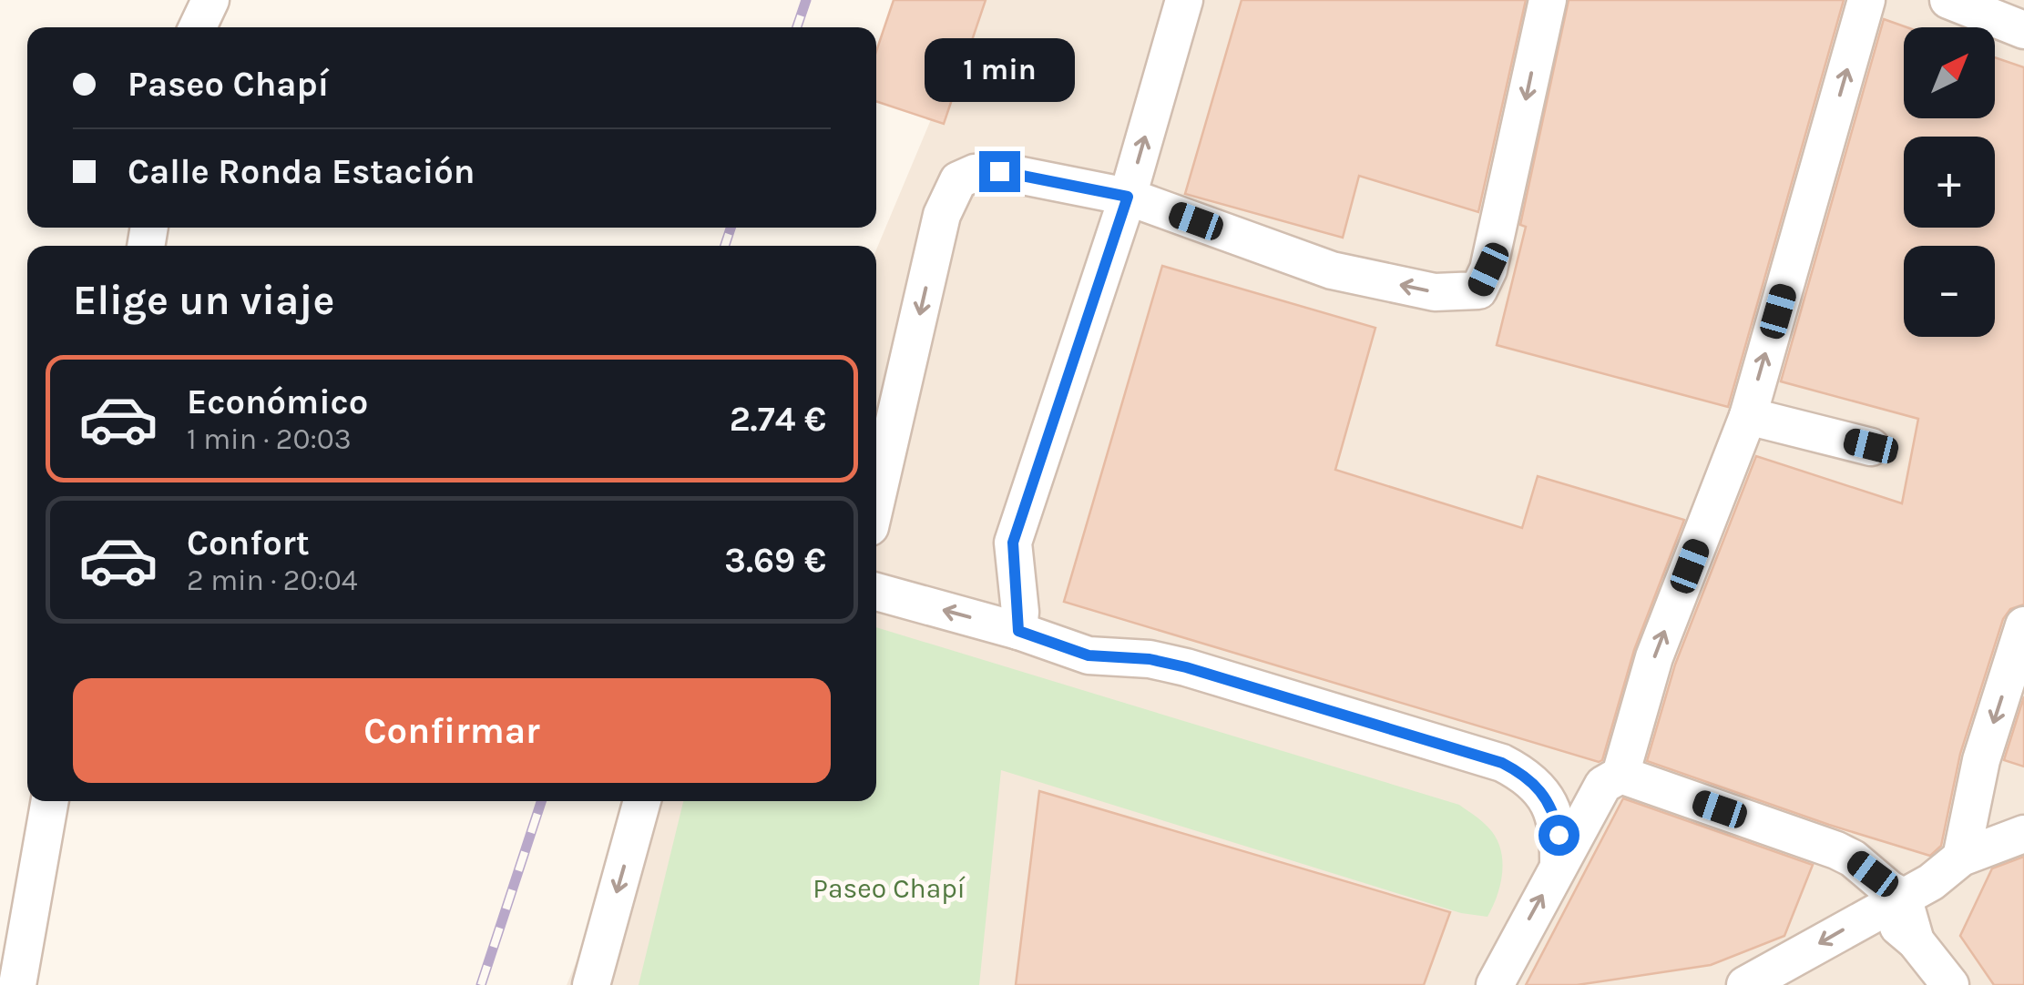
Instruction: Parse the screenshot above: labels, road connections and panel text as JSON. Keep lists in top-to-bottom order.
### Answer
{
  "parks": ["Paseo Chapí"],
  "north": "top right",
  "page": {
    "map_buttons": ["+", "−"],
    "banner": ["Paseo Chapí", "Calle Ronda Estación"],
    "bubble": "1 min",
    "heading": "Elige un viaje",
    "list": [
      {
        "name": "Económico",
        "note": "1 min · 20:03",
        "value": "2.74 €"
      },
      {
        "name": "Confort",
        "note": "2 min · 20:04",
        "value": "3.69 €"
      }
    ],
    "buttons": "Confirmar"
  }
}
